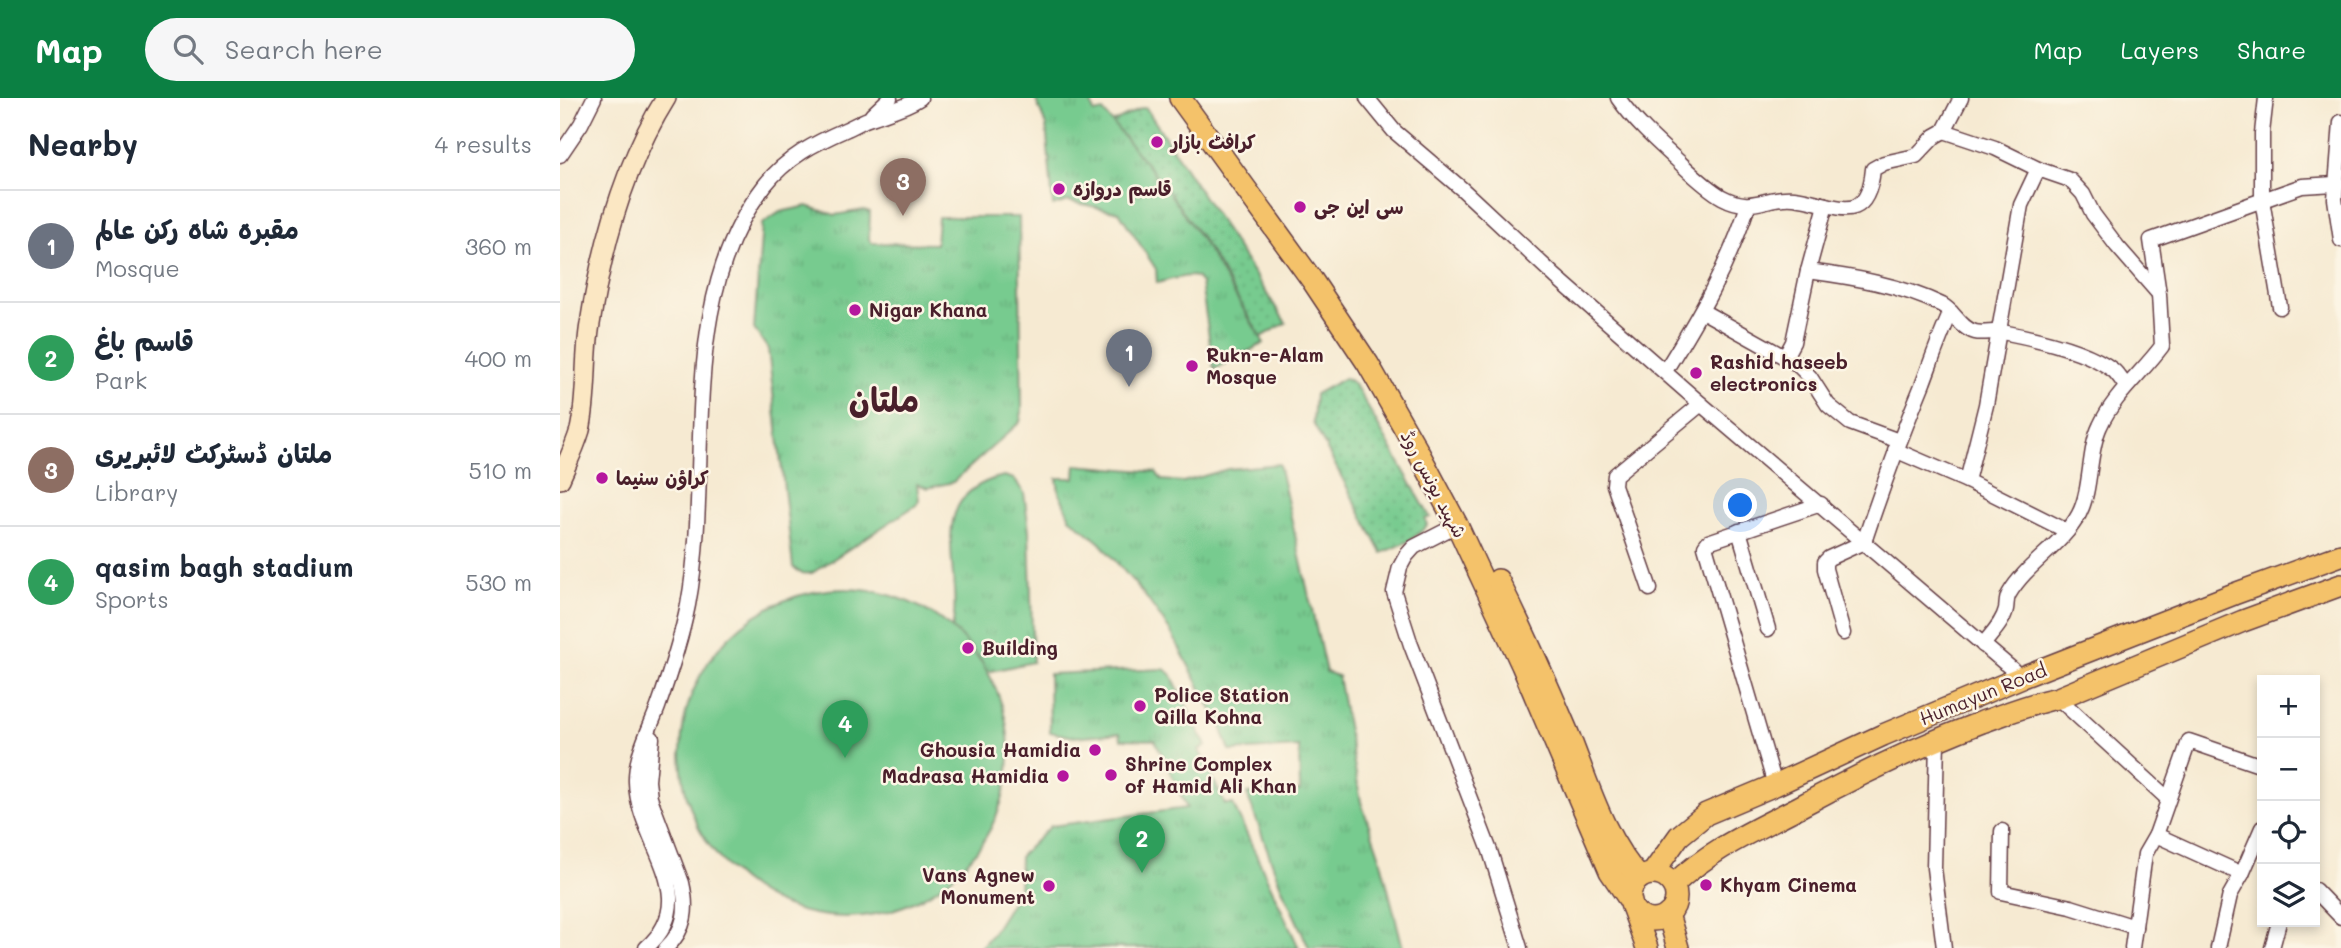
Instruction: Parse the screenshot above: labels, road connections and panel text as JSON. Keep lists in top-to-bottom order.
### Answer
{
  "streets": {
    "main road": ["شہید یونس روڈ", "Humayun Road"]
  },
  "crossings": [
    ["شہید یونس روڈ", "Humayun Road"]
  ],
  "districts": ["ملتان"],
  "places": [
    "کرافٹ بازار",
    "قاسم دروازہ",
    "سی این جی",
    "Nigar Khana",
    "Rukn-e-Alam Mosque",
    "Rashid haseeb electronics",
    "کراؤن سنیما",
    "Building",
    "Police Station Qilla Kohna",
    "Ghousia Hamidia",
    "Shrine Complex of Hamid Ali Khan",
    "Madrasa Hamidia",
    "Khyam Cinema",
    "Vans Agnew Monument"
  ],
  "page": {
    "header": "Map",
    "search": "Search here",
    "nav": ["Map", "Layers", "Share"],
    "heading": ["Nearby", "4 results"],
    "pins": [
      "3",
      "1",
      "4",
      "2"
    ],
    "list": [
      {
        "mark": "1",
        "name": "مقبرہ شاہ رکن عالم",
        "note": "Mosque",
        "value": "360 m"
      },
      {
        "mark": "2",
        "name": "قاسم باغ",
        "note": "Park",
        "value": "400 m"
      },
      {
        "mark": "3",
        "name": "ملتان ڈسٹرکٹ لائبریری",
        "note": "Library",
        "value": "510 m"
      },
      {
        "mark": "4",
        "name": "qasim bagh stadium",
        "note": "Sports",
        "value": "530 m"
      }
    ],
    "map_buttons": ["+", "−"]
  }
}
